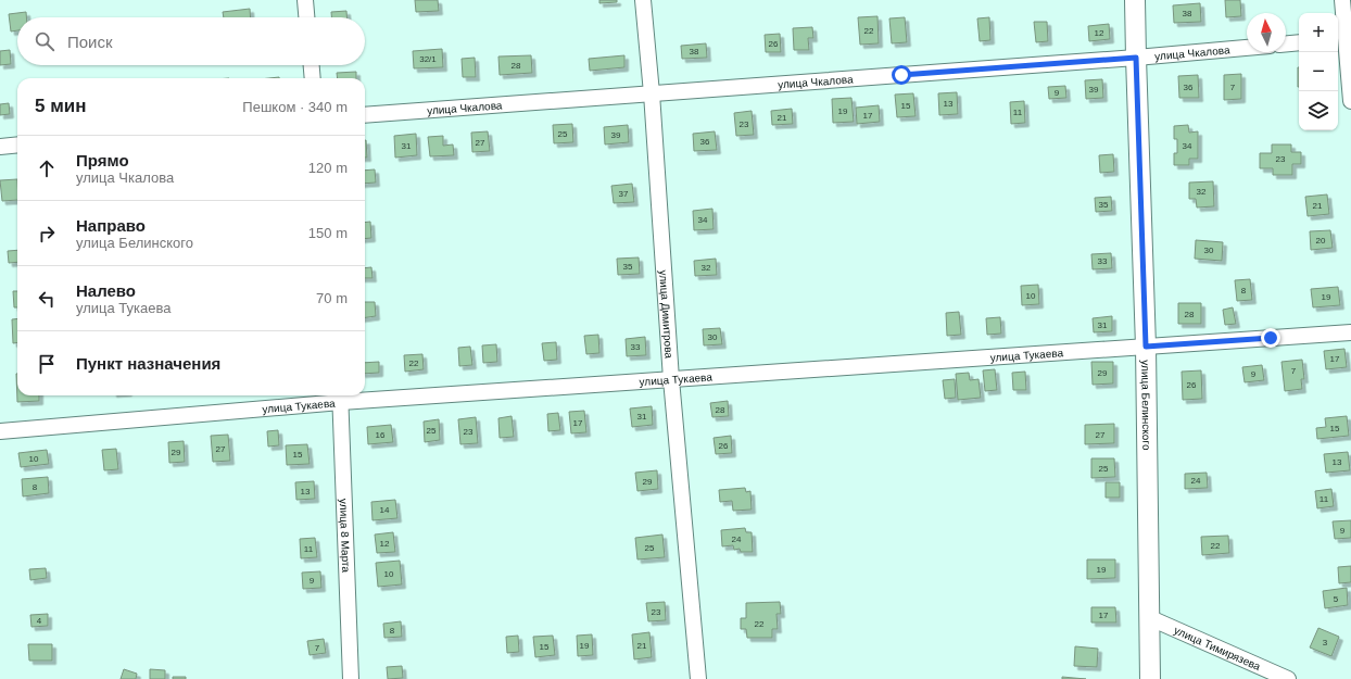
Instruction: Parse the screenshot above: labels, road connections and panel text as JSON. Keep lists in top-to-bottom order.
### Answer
{
  "streets": {
    "street": [
      "улица Чкалова",
      "улица Димитрова",
      "улица Тукаева",
      "улица Белинского",
      "улица 8 Марта",
      "улица Тимирязева"
    ]
  },
  "crossings": [
    ["улица Чкалова", "улица Димитрова"],
    ["улица Чкалова", "улица Белинского"],
    ["улица Димитрова", "улица Тукаева"],
    ["улица Тукаева", "улица Белинского"],
    ["улица Тукаева", "улица 8 Марта"],
    ["улица Белинского", "улица Тимирязева"]
  ],
  "house_numbers": [
    "38",
    "22",
    "12",
    "26",
    "38",
    "32/1",
    "28",
    "36",
    "7",
    "39",
    "9",
    "13",
    "15",
    "19",
    "11",
    "17",
    "21",
    "23",
    "25",
    "39",
    "36",
    "27",
    "31",
    "34",
    "23",
    "32",
    "37",
    "35",
    "21",
    "34",
    "20",
    "30",
    "33",
    "35",
    "32",
    "8",
    "10",
    "19",
    "28",
    "31",
    "30",
    "33",
    "17",
    "22",
    "7",
    "29",
    "9",
    "26",
    "28",
    "31",
    "17",
    "15",
    "25",
    "23",
    "16",
    "27",
    "26",
    "27",
    "29",
    "15",
    "10",
    "13",
    "25",
    "24",
    "29",
    "8",
    "13",
    "11",
    "14",
    "9",
    "24",
    "12",
    "22",
    "25",
    "11",
    "19",
    "10",
    "9",
    "5",
    "23",
    "17",
    "4",
    "22",
    "8",
    "3",
    "19",
    "21",
    "15",
    "7"
  ],
  "north": "top",
  "page": {
    "map_buttons": ["+", "−"],
    "search": "Поиск",
    "heading": ["5 мин", "Пешком · 340 m"],
    "list": [
      ["Прямо", "улица Чкалова", "120 m"],
      ["Направо", "улица Белинского", "150 m"],
      ["Налево", "улица Тукаева", "70 m"],
      "Пункт назначения"
    ]
  }
}
